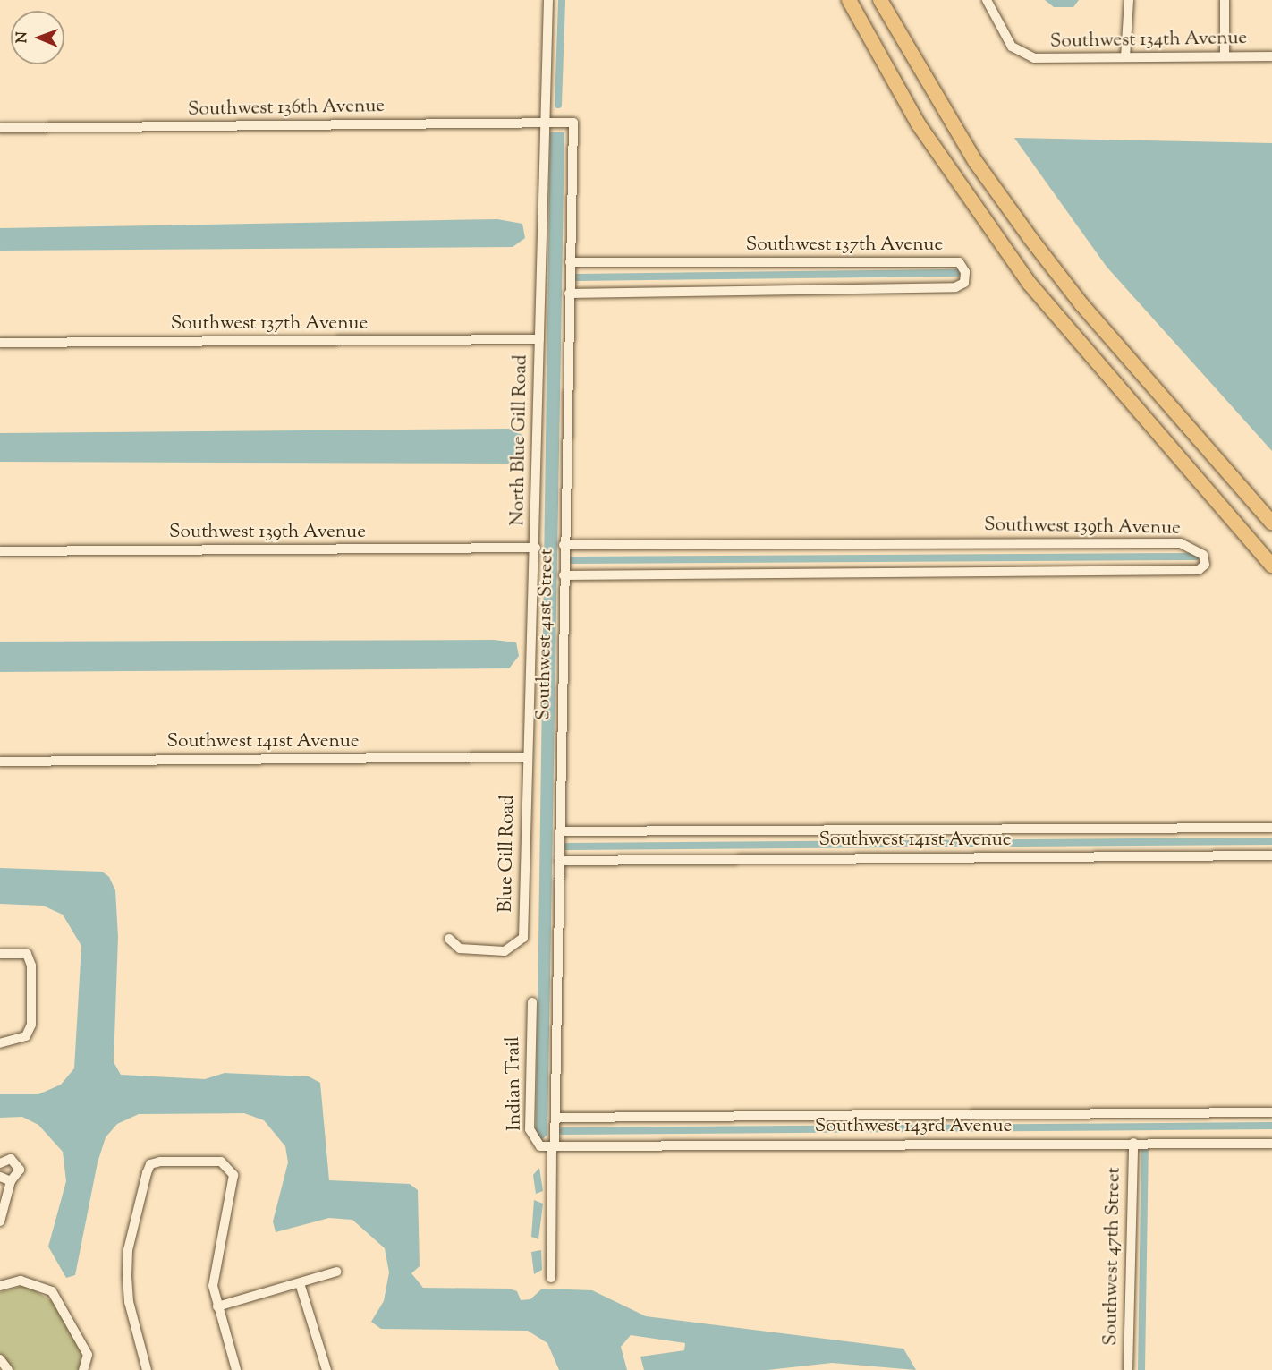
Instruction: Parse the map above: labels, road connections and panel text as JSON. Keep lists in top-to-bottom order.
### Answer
{
  "streets": {
    "street": [
      "Southwest 134th Avenue",
      "Southwest 136th Avenue",
      "Southwest 137th Avenue",
      "North Blue Gill Road",
      "Southwest 139th Avenue",
      "Southwest 41st Street",
      "Southwest 141st Avenue",
      "Blue Gill Road",
      "Indian Trail",
      "Southwest 143rd Avenue",
      "Southwest 47th Street"
    ]
  },
  "crossings": [
    ["Southwest 136th Avenue", "North Blue Gill Road"],
    ["Southwest 136th Avenue", "Southwest 41st Street"],
    ["Southwest 137th Avenue", "North Blue Gill Road"],
    ["Southwest 137th Avenue", "Southwest 41st Street"],
    ["North Blue Gill Road", "Southwest 139th Avenue"],
    ["North Blue Gill Road", "Southwest 141st Avenue"],
    ["North Blue Gill Road", "Blue Gill Road"],
    ["Southwest 139th Avenue", "Southwest 41st Street"],
    ["Southwest 41st Street", "Southwest 141st Avenue"],
    ["Southwest 41st Street", "Indian Trail"],
    ["Southwest 41st Street", "Southwest 143rd Avenue"],
    ["Southwest 141st Avenue", "Blue Gill Road"],
    ["Indian Trail", "Southwest 143rd Avenue"],
    ["Southwest 143rd Avenue", "Southwest 47th Street"]
  ],
  "north": "left"
}
